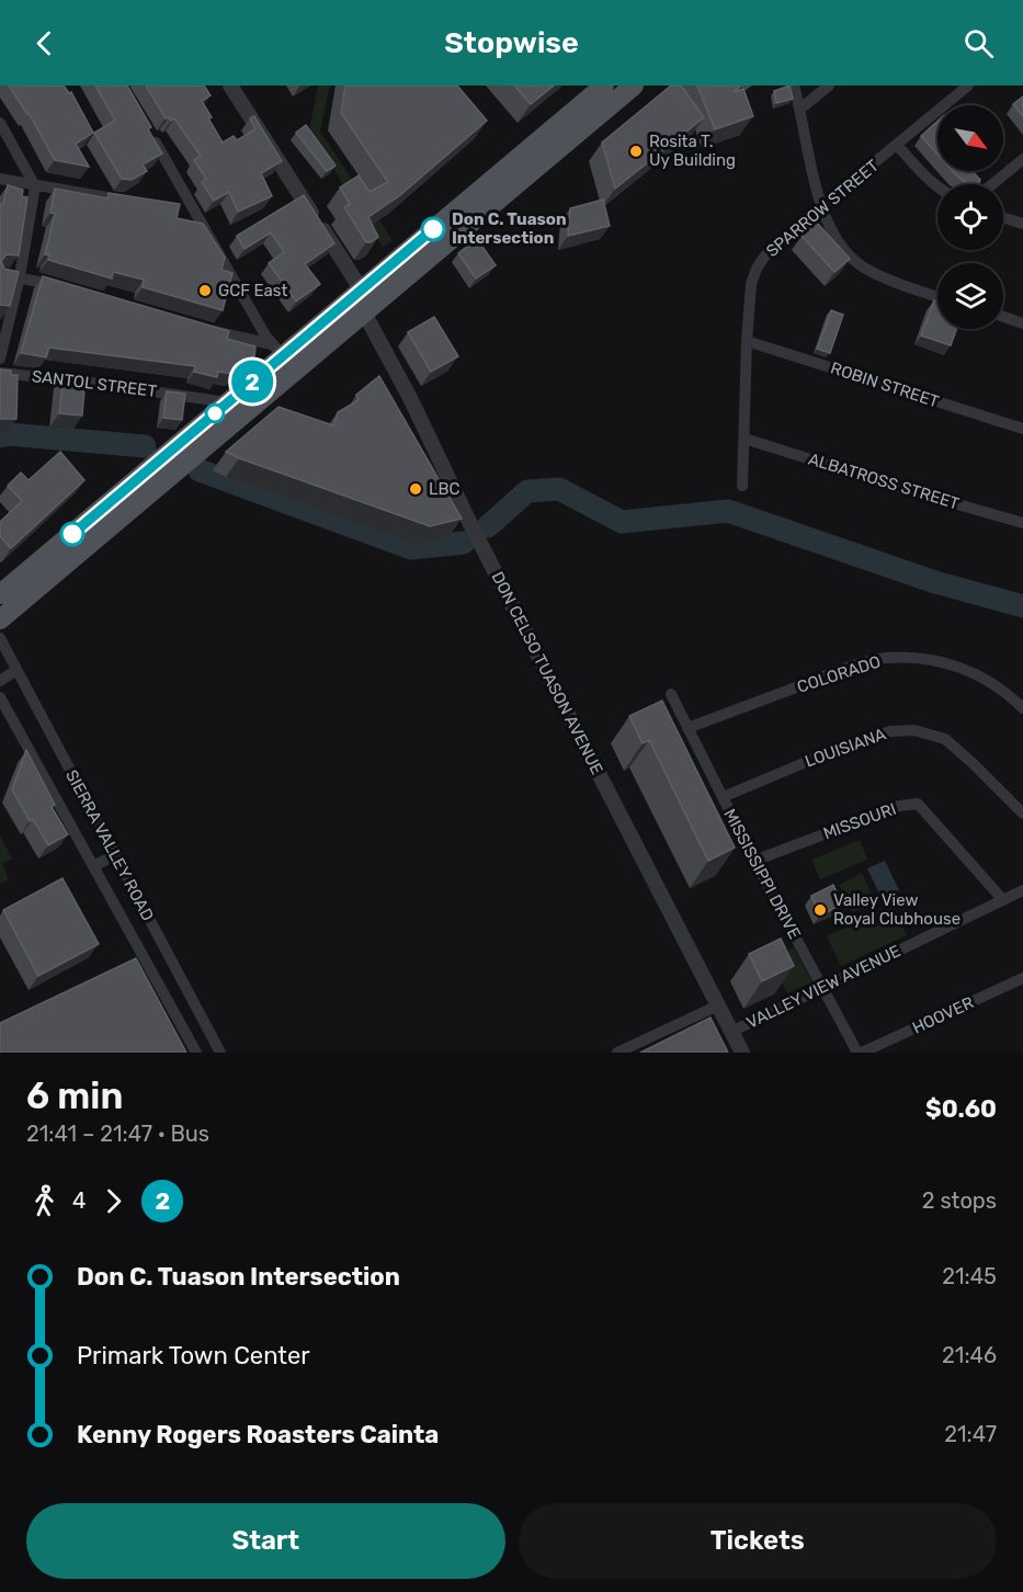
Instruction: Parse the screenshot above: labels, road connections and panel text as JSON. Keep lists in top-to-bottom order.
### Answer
{
  "streets": {
    "street": [
      "SPARROW STREET",
      "SANTOL STREET",
      "ROBIN STREET",
      "ALBATROSS STREET",
      "DON CELSO TUASON AVENUE",
      "COLORADO",
      "LOUISIANA",
      "MISSOURI",
      "SIERRA VALLEY ROAD",
      "MISSISSIPPI DRIVE",
      "VALLEY VIEW AVENUE",
      "HOOVER"
    ]
  },
  "crossings": [
    ["SPARROW STREET", "ROBIN STREET"],
    ["SPARROW STREET", "ALBATROSS STREET"],
    ["DON CELSO TUASON AVENUE", "VALLEY VIEW AVENUE"],
    ["COLORADO", "MISSISSIPPI DRIVE"],
    ["LOUISIANA", "MISSISSIPPI DRIVE"],
    ["MISSOURI", "MISSISSIPPI DRIVE"],
    ["MISSOURI", "VALLEY VIEW AVENUE"],
    ["MISSISSIPPI DRIVE", "VALLEY VIEW AVENUE"],
    ["MISSISSIPPI DRIVE", "HOOVER"]
  ],
  "places": [
    "Rosita T. Uy Building",
    "Don C. Tuason Intersection",
    "GCF East",
    "LBC",
    "Valley View Royal Clubhouse"
  ],
  "lines": ["bus line 2"],
  "north": "bottom right",
  "page": {
    "header": "Stopwise",
    "on_map": "2",
    "heading": ["6 min", "21:41 – 21:47 · Bus", "$0.60"],
    "legs": ["4", "2", "2 stops"],
    "list": [
      {
        "name": "Don C. Tuason Intersection",
        "value": "21:45"
      },
      {
        "name": "Primark Town Center",
        "value": "21:46"
      },
      {
        "name": "Kenny Rogers Roasters Cainta",
        "value": "21:47"
      }
    ],
    "buttons": ["Start", "Tickets"]
  }
}
